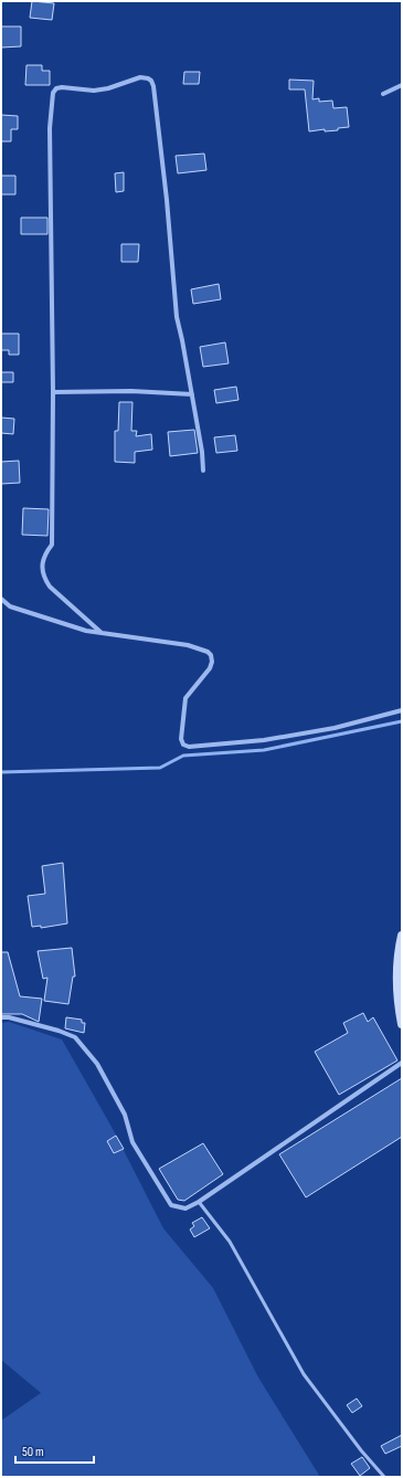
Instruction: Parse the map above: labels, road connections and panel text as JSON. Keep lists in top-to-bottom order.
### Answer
{
  "scale_bar": "50 m"
}
